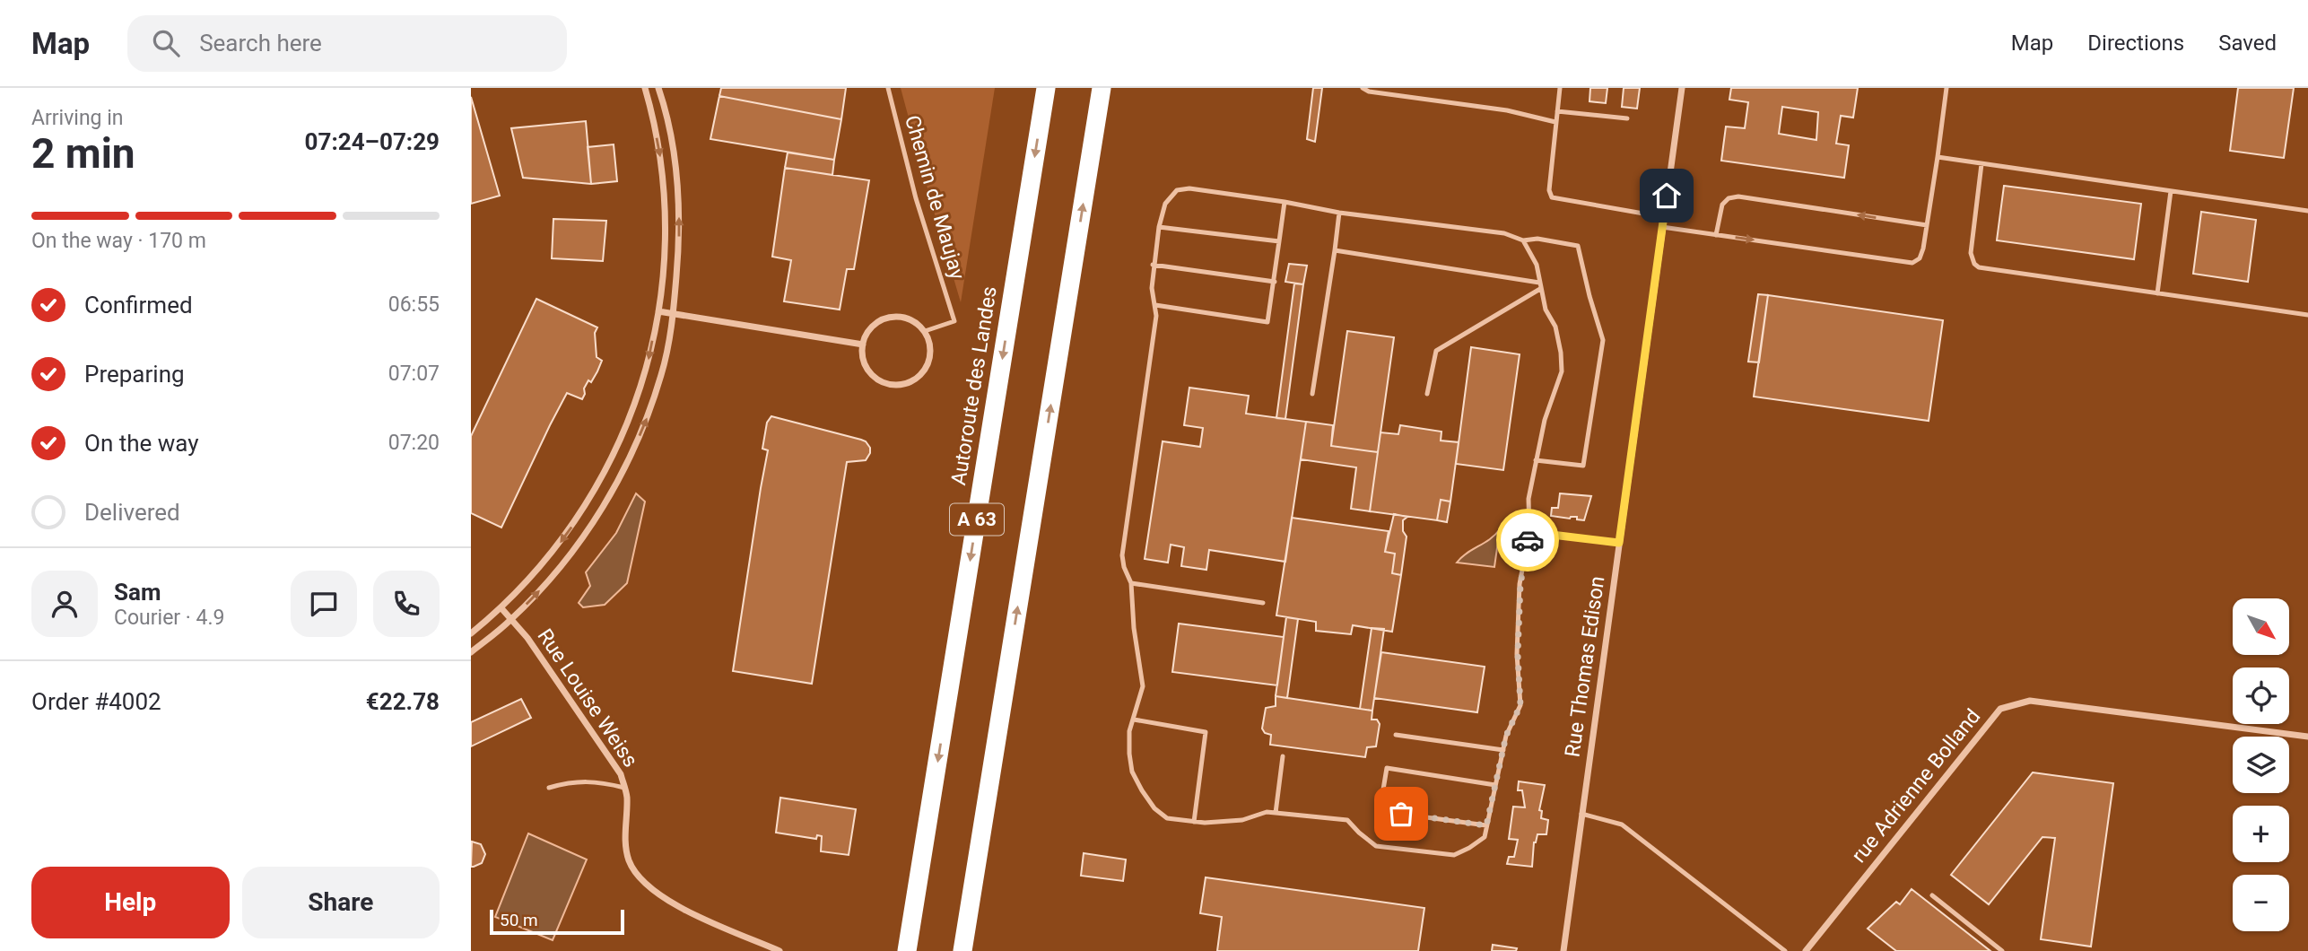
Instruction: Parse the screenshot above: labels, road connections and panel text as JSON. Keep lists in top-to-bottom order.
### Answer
{
  "streets": {
    "highway": ["Autoroute des Landes", "A 63"],
    "street": ["Rue Thomas Edison", "Rue Louise Weiss", "rue Adrienne Bolland"],
    "lane": ["Chemin de Maujay"]
  },
  "scale_bar": "50 m",
  "north": "bottom right",
  "page": {
    "header": "Map",
    "search": "Search here",
    "nav": ["Map", "Directions", "Saved"],
    "heading": ["2 min", "Arriving in", "07:24–07:29"],
    "panel": [
      "Sam",
      "Courier · 4.9",
      "Order #4002",
      "€22.78"
    ],
    "bar": "On the way · 170 m",
    "list": [
      ["Confirmed", "06:55"],
      ["Preparing", "07:07"],
      ["On the way", "07:20"],
      "Delivered"
    ],
    "map_buttons": ["+", "−"],
    "buttons": ["Help", "Share"],
    "scale": "50 m"
  }
}
